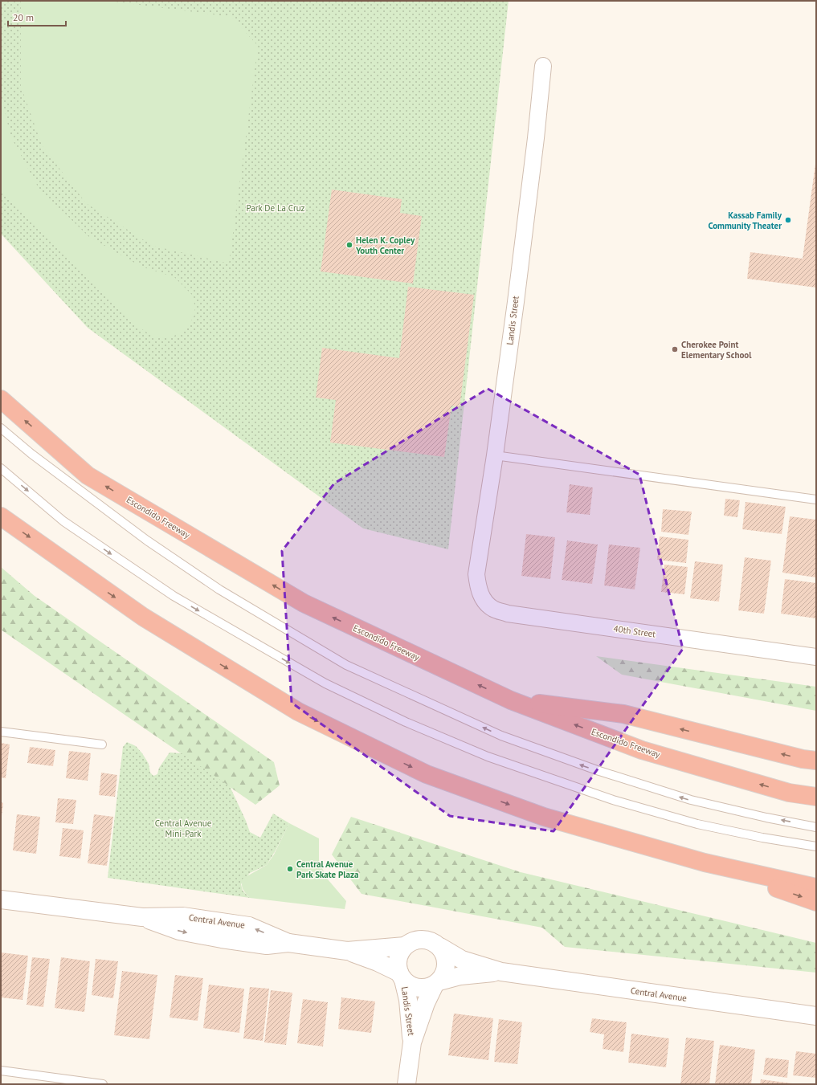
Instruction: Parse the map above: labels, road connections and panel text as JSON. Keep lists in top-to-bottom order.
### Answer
{
  "streets": {
    "highway": ["Escondido Freeway"],
    "street": ["Landis Street", "40th Street", "Central Avenue"]
  },
  "crossings": [
    ["Landis Street", "40th Street"],
    ["Landis Street", "Central Avenue"]
  ],
  "parks": ["Park De La Cruz", "Central Avenue Mini-Park"],
  "places": [
    "Kassab Family Community Theater",
    "Helen K. Copley Youth Center",
    "Cherokee Point Elementary School",
    "Central Avenue Park Skate Plaza"
  ],
  "scale_bar": "20 m"
}
